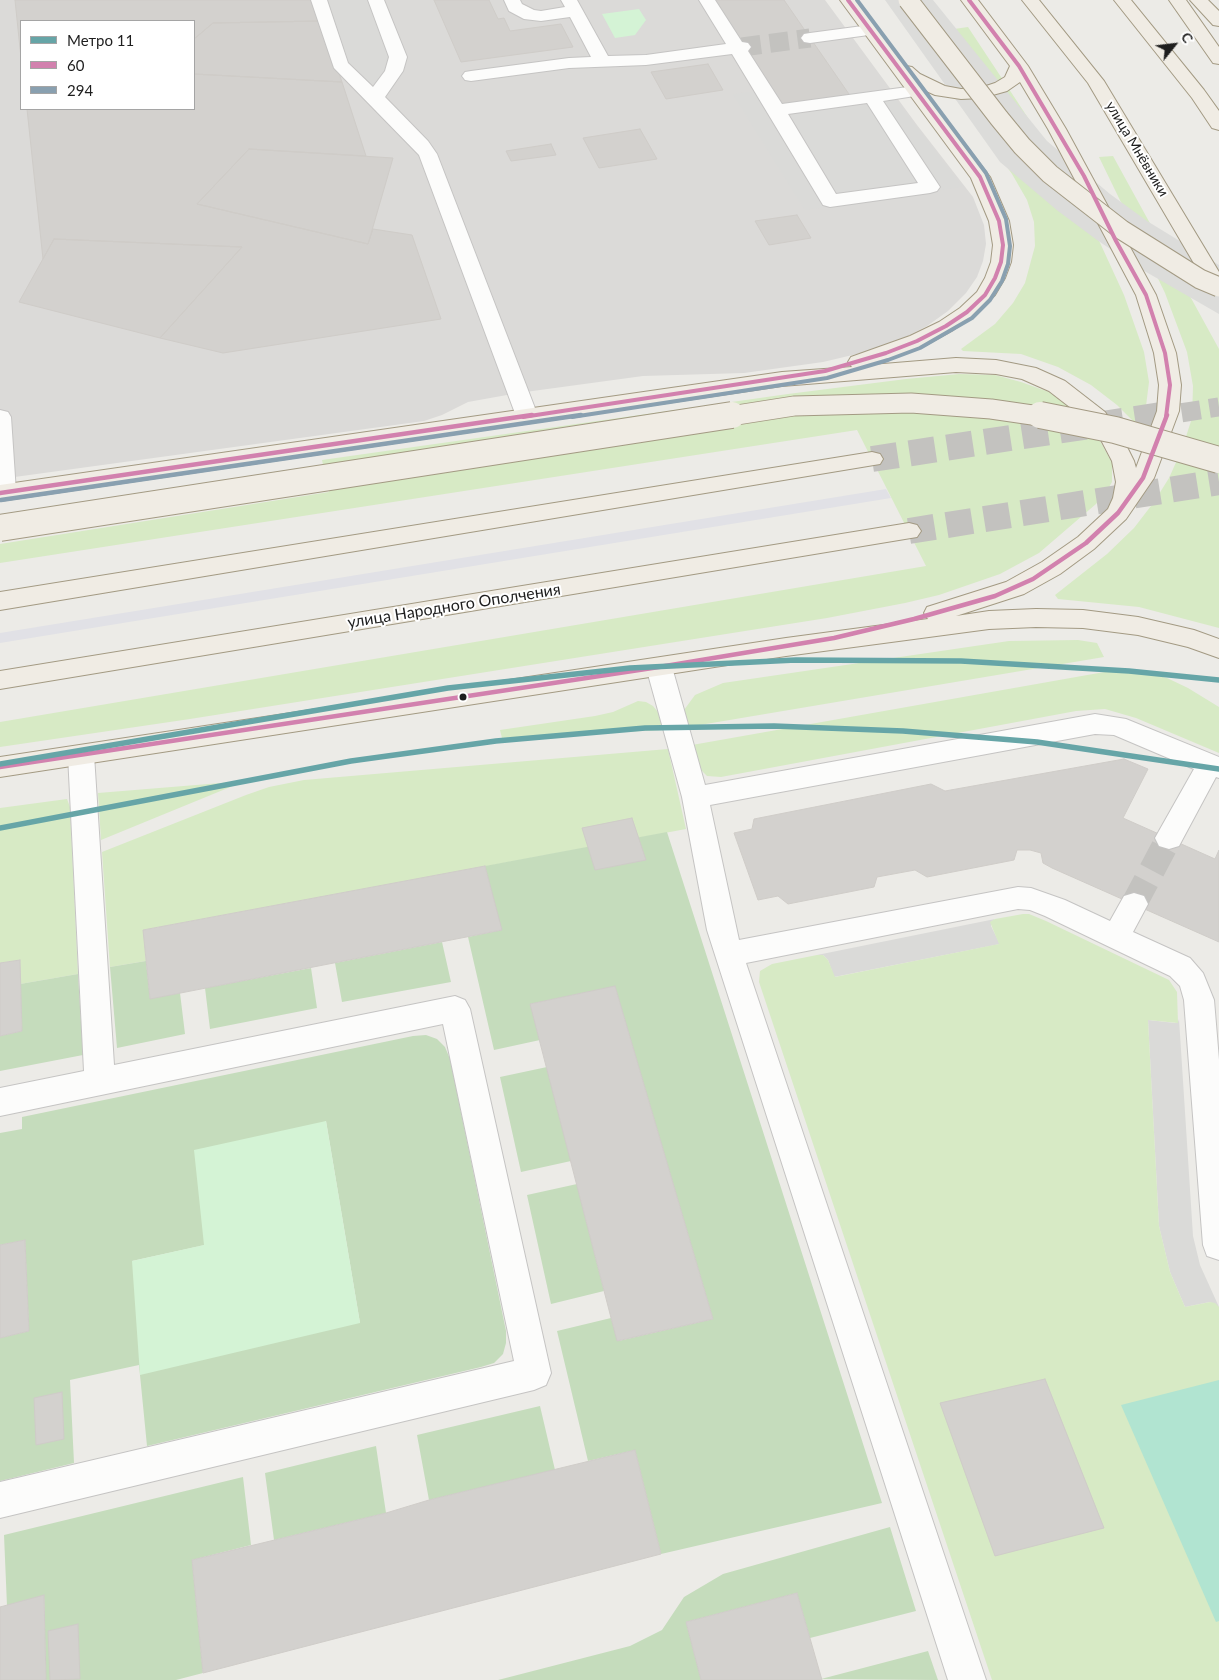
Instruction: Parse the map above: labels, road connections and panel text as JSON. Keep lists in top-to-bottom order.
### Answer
{
  "streets": {
    "main road": ["улица Мнёвники", "улица Народного Ополчения"]
  },
  "lines": ["transit line 60", "transit line 294", "metro line 11"],
  "legend": ["Метро 11", "60", "294"],
  "north": "top right"
}
